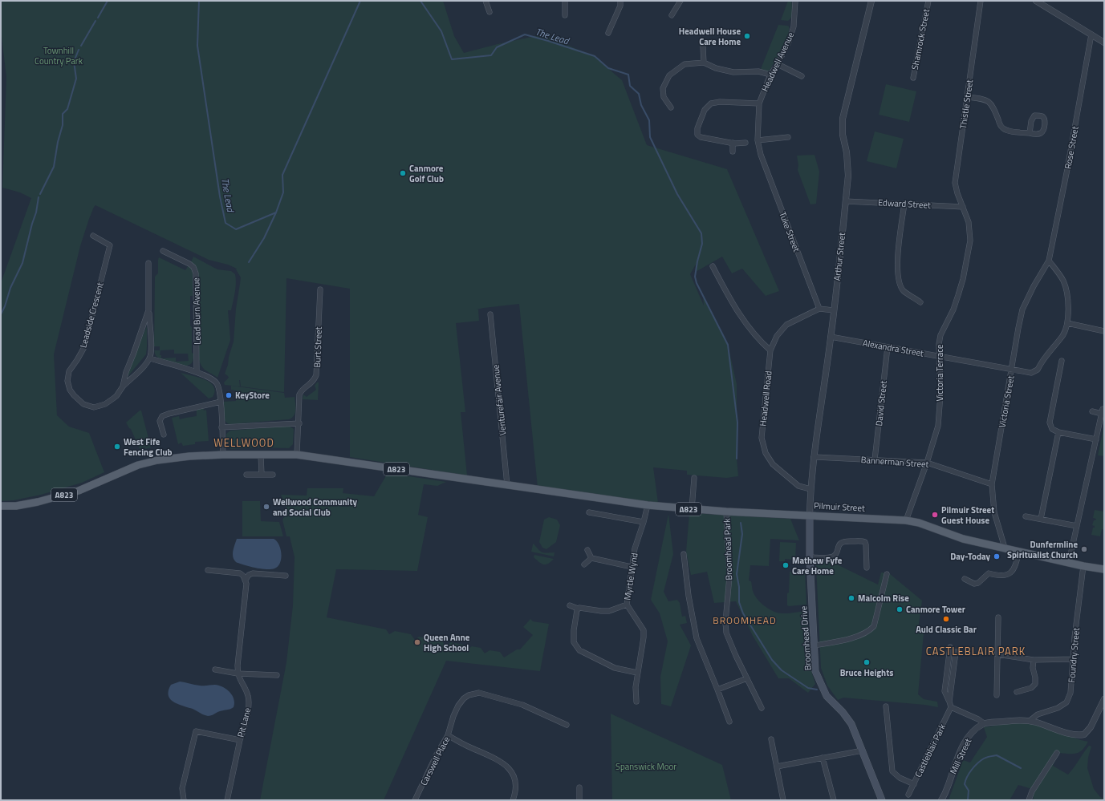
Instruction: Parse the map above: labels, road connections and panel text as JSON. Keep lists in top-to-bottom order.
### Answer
{
  "streets": {
    "main road": ["A823", "Pilmuir Street", "Broomhead Drive"],
    "street": [
      "Shamrock Street",
      "Headwell Avenue",
      "Thistle Street",
      "Rose Street",
      "Edward Street",
      "Tuke Street",
      "Arthur Street",
      "Lead Burn Avenue",
      "Leadside Crescent",
      "Burt Street",
      "Alexandra Street",
      "Victoria Terrace",
      "Headwell Road",
      "Venturefair Avenue",
      "Victoria Street",
      "David Street",
      "Bannerman Street",
      "Broomhead Park",
      "Myrtle Wynd",
      "Foundry Street",
      "Pit Lane",
      "Castleblair Park",
      "Mill Street",
      "Carswell Place"
    ]
  },
  "crossings": [
    ["Headwell Avenue", "Tuke Street"],
    ["Thistle Street", "Edward Street"],
    ["Thistle Street", "Victoria Terrace"],
    ["Rose Street", "Victoria Street"],
    ["Edward Street", "Arthur Street"],
    ["Edward Street", "Victoria Terrace"],
    ["Tuke Street", "Headwell Road"],
    ["Arthur Street", "Alexandra Street"],
    ["Arthur Street", "Headwell Road"],
    ["Arthur Street", "Bannerman Street"],
    ["Arthur Street", "Pilmuir Street"],
    ["Arthur Street", "Broomhead Drive"],
    ["Burt Street", "A823"],
    ["Alexandra Street", "Victoria Terrace"],
    ["Alexandra Street", "Victoria Street"],
    ["Alexandra Street", "David Street"],
    ["Victoria Terrace", "Bannerman Street"],
    ["Victoria Terrace", "Pilmuir Street"],
    ["Venturefair Avenue", "A823"],
    ["Venturefair Avenue", "Pilmuir Street"],
    ["Victoria Street", "Bannerman Street"],
    ["Victoria Street", "Pilmuir Street"],
    ["David Street", "Bannerman Street"],
    ["A823", "Pilmuir Street"],
    ["Pilmuir Street", "Broomhead Park"],
    ["Pilmuir Street", "Myrtle Wynd"],
    ["Pilmuir Street", "Broomhead Drive"],
    ["Pilmuir Street", "Foundry Street"]
  ],
  "districts": ["WELLWOOD", "BROOMHEAD", "CASTLEBLAIR PARK"],
  "water": ["The Lead"],
  "parks": ["Townhill Country Park", "Spanswick Moor"],
  "places": [
    "Headwell House Care Home",
    "Canmore Golf Club",
    "KeyStore",
    "West Fife Fencing Club",
    "Wellwood Community and Social Club",
    "Pilmuir Street Guest House",
    "Dunfermline Spiritualist Church",
    "Day-Today",
    "Mathew Fyfe Care Home",
    "Malcolm Rise",
    "Canmore Tower",
    "Auld Classic Bar",
    "Queen Anne High School",
    "Bruce Heights"
  ]
}
